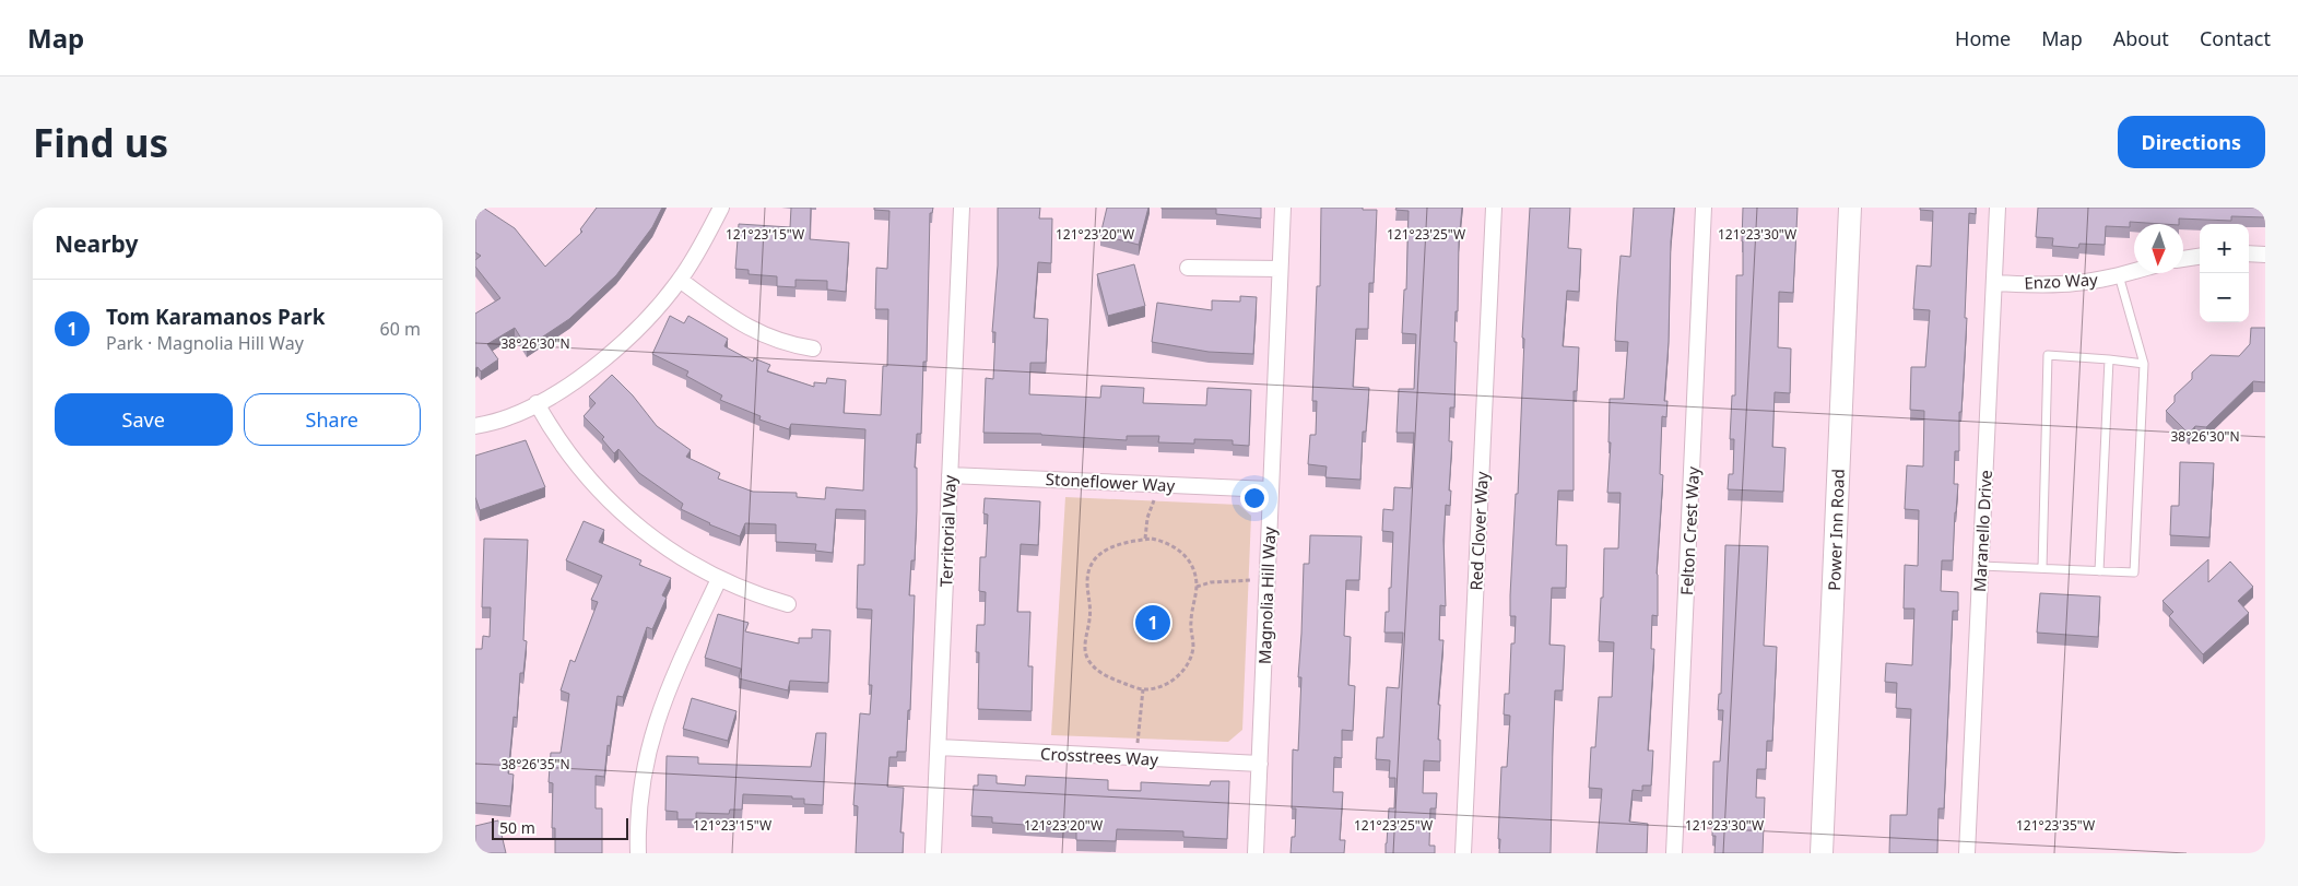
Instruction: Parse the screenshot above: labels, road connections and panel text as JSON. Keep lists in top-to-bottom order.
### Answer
{
  "streets": {
    "main road": ["Power Inn Road"],
    "street": [
      "Enzo Way",
      "Stoneflower Way",
      "Territorial Way",
      "Red Clover Way",
      "Felton Crest Way",
      "Maranello Drive",
      "Magnolia Hill Way",
      "Crosstrees Way"
    ]
  },
  "crossings": [
    ["Enzo Way", "Maranello Drive"],
    ["Stoneflower Way", "Territorial Way"],
    ["Stoneflower Way", "Magnolia Hill Way"],
    ["Territorial Way", "Crosstrees Way"],
    ["Magnolia Hill Way", "Crosstrees Way"]
  ],
  "scale_bar": "50 m",
  "north": "bottom",
  "page": {
    "header": "Map",
    "nav": [
      "Home",
      "Map",
      "About",
      "Contact"
    ],
    "buttons": [
      "Directions",
      ["Save", "Share"]
    ],
    "title": "Find us",
    "heading": "Nearby",
    "map_buttons": ["+", "−"],
    "list": [
      {
        "mark": "1",
        "name": "Tom Karamanos Park",
        "note": "Park · Magnolia Hill Way",
        "value": "60 m"
      }
    ],
    "pins": "1",
    "scale": "50 m"
  },
  "coordinates": [
    "121°23'15\"W",
    "121°23'20\"W",
    "121°23'25\"W",
    "121°23'30\"W",
    "38°26'30\"N",
    "38°26'35\"N",
    "121°23'35\"W"
  ]
}
